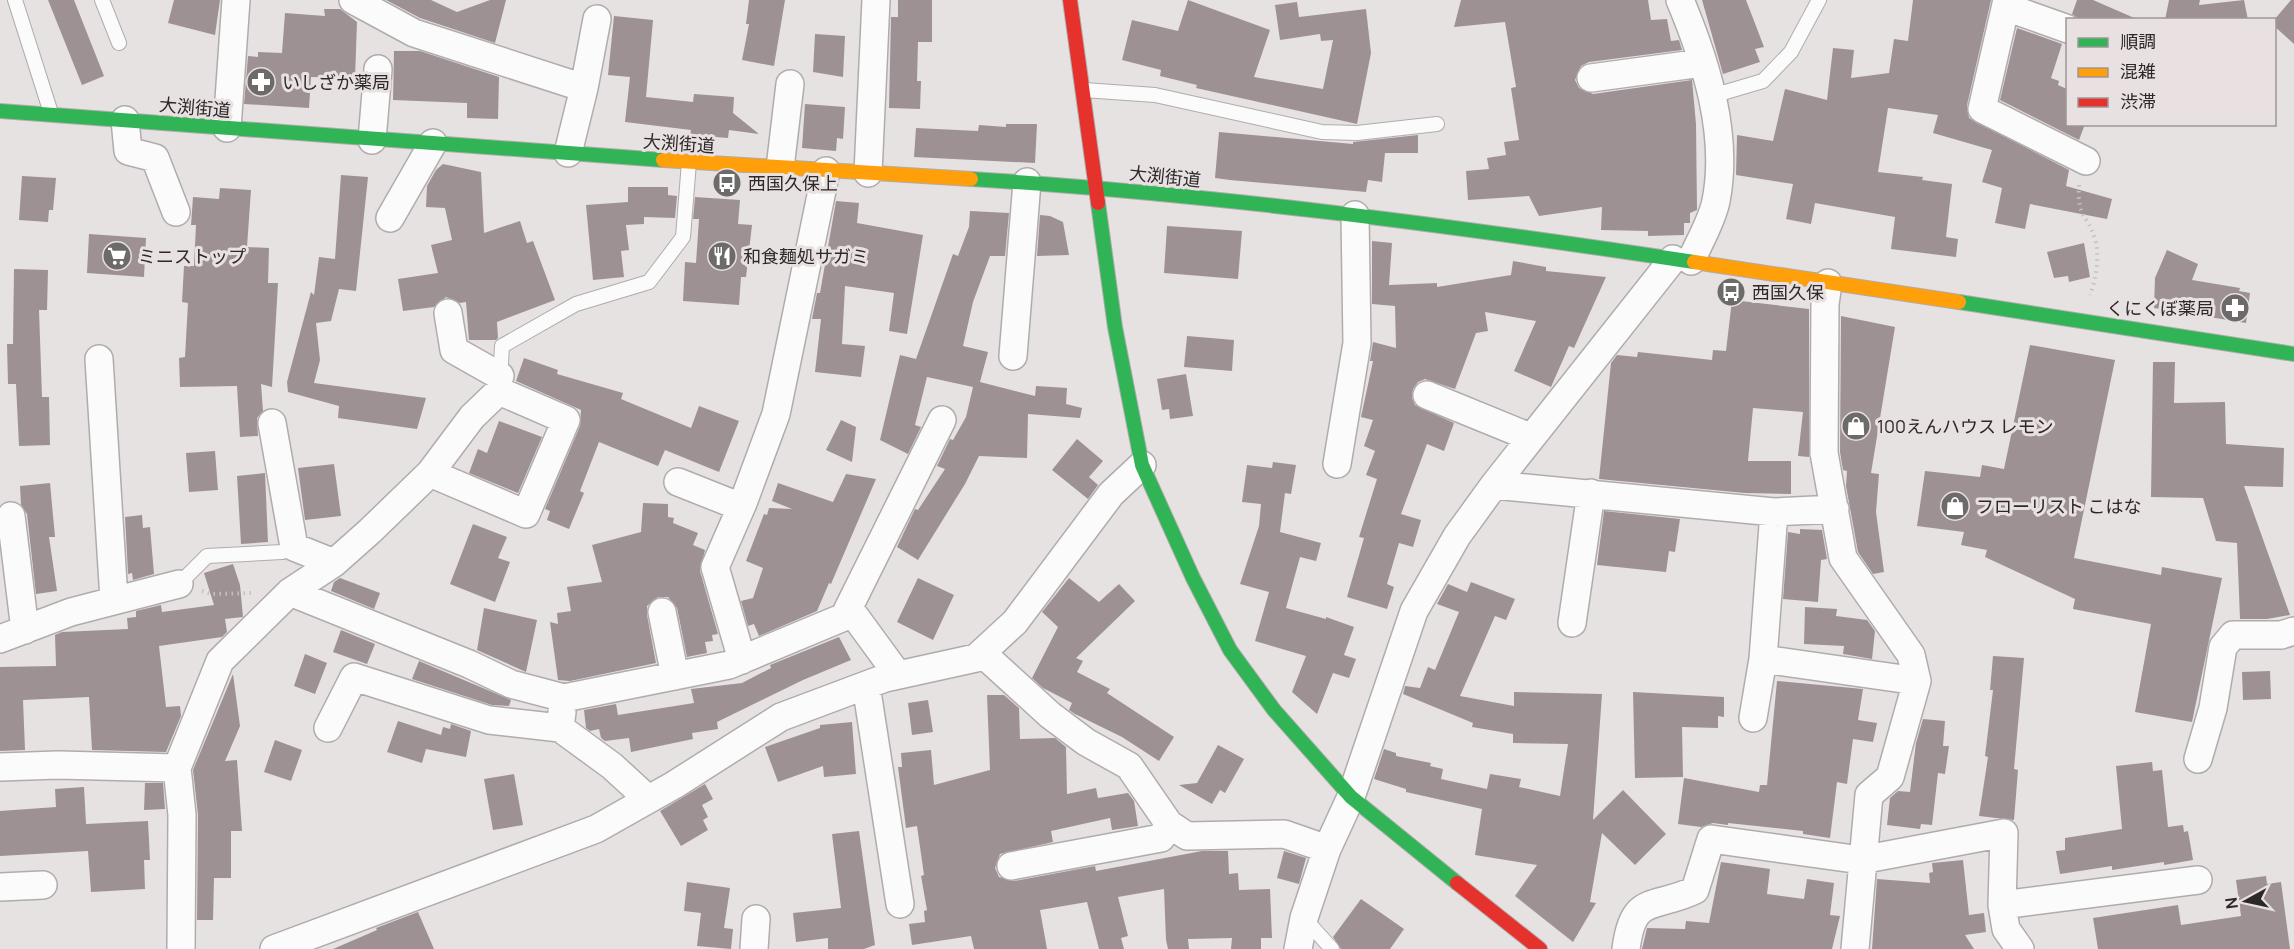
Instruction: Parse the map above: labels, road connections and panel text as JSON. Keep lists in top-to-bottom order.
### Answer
{
  "streets": {
    "street": ["大渕街道"]
  },
  "places": {
    "pharmacy": ["いしざか薬局", "くにくぼ薬局"],
    "bus stop": ["西国久保上", "西国久保"],
    "supermarket": ["ミニストップ"],
    "restaurant": ["和食麺処サガミ"],
    "shop": ["100えんハウス レモン", "フローリスト こはな"]
  },
  "legend": ["順調", "混雑", "渋滞"],
  "north": "left"
}
